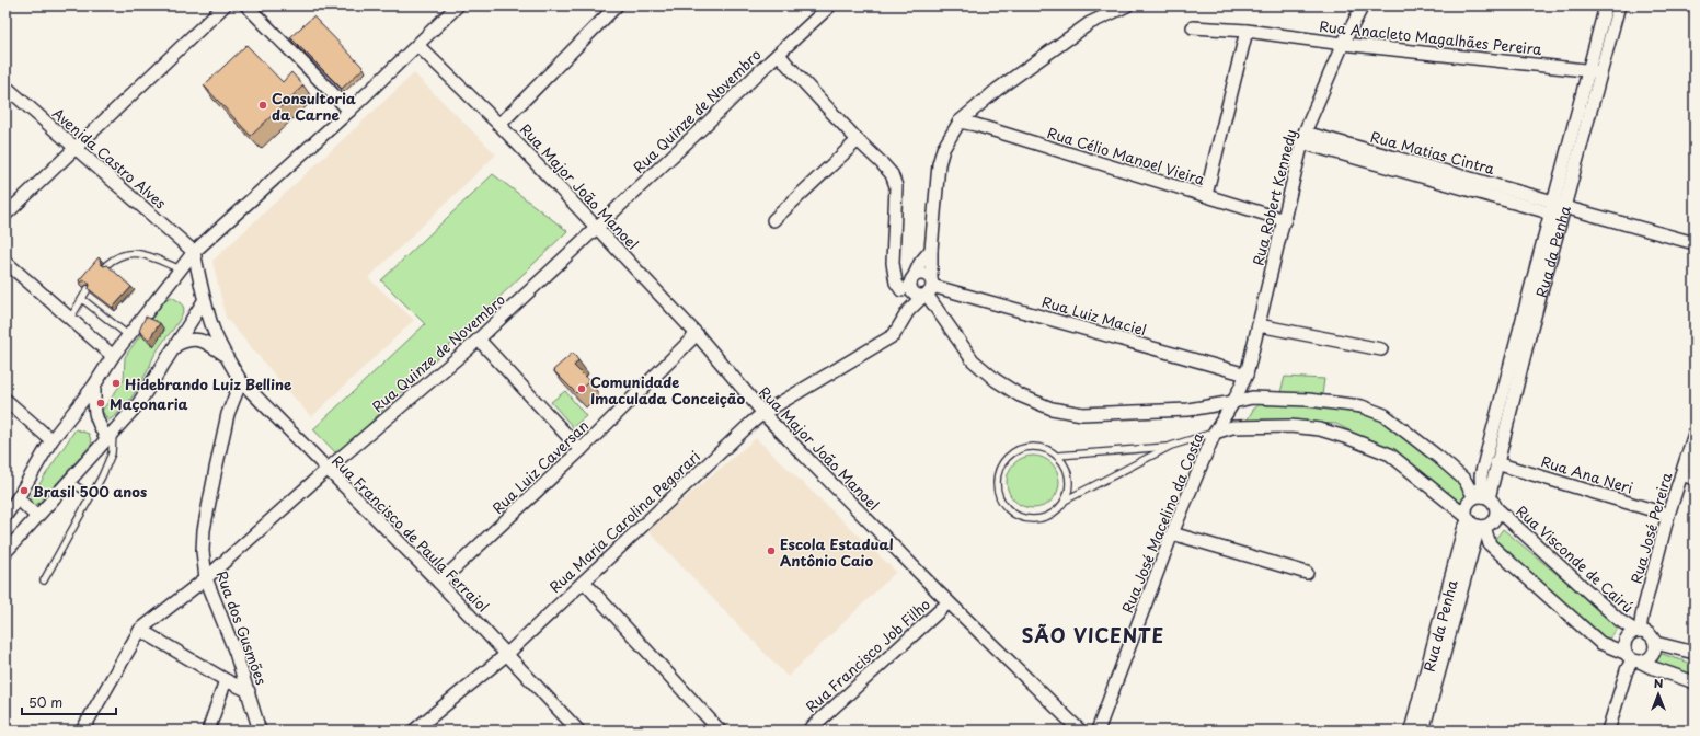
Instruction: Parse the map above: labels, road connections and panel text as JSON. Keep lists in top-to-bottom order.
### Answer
{
  "streets": {
    "street": [
      "Rua Anacleto Magalhães Pereira",
      "Rua Quinze de Novembro",
      "Rua Matias Cintra",
      "Rua Célio Manoel Vieira",
      "Avenida Castro Alves",
      "Rua Major João Manoel",
      "Rua Robert Kennedy",
      "Rua da Penha",
      "Rua Luiz Maciel",
      "Rua Luiz Caversan",
      "Rua Ana Neri",
      "Rua Maria Carolina Pegorari",
      "Rua José Macelino da Costa",
      "Rua José Pereira",
      "Rua Francisco de Paula Ferraiol",
      "Rua Visconde de Cairú",
      "Rua dos Gusmões",
      "Rua Francisco Job Filho"
    ]
  },
  "crossings": [
    ["Rua Anacleto Magalhães Pereira", "Rua Robert Kennedy"],
    ["Rua Anacleto Magalhães Pereira", "Rua da Penha"],
    ["Rua Quinze de Novembro", "Rua Major João Manoel"],
    ["Rua Quinze de Novembro", "Rua Francisco de Paula Ferraiol"],
    ["Rua Quinze de Novembro", "Rua dos Gusmões"],
    ["Rua Matias Cintra", "Rua Robert Kennedy"],
    ["Rua Matias Cintra", "Rua da Penha"],
    ["Rua Célio Manoel Vieira", "Rua Robert Kennedy"],
    ["Avenida Castro Alves", "Rua Francisco de Paula Ferraiol"],
    ["Rua Major João Manoel", "Rua Luiz Caversan"],
    ["Rua Major João Manoel", "Rua Maria Carolina Pegorari"],
    ["Rua Major João Manoel", "Rua Francisco Job Filho"],
    ["Rua Robert Kennedy", "Rua Luiz Maciel"],
    ["Rua Robert Kennedy", "Rua José Macelino da Costa"],
    ["Rua da Penha", "Rua Ana Neri"],
    ["Rua da Penha", "Rua Visconde de Cairú"],
    ["Rua Luiz Maciel", "Rua Maria Carolina Pegorari"],
    ["Rua Luiz Caversan", "Rua Francisco de Paula Ferraiol"],
    ["Rua Ana Neri", "Rua José Pereira"],
    ["Rua Maria Carolina Pegorari", "Rua Francisco de Paula Ferraiol"],
    ["Rua José Pereira", "Rua Visconde de Cairú"],
    ["Rua Francisco de Paula Ferraiol", "Rua dos Gusmões"]
  ],
  "districts": ["SÃO VICENTE"],
  "places": [
    "Consultoria da Carne",
    "Hidebrando Luiz Belline",
    "Comunidade Imaculada Conceição",
    "Maçonaria",
    "Brasil 500 anos",
    "Escola Estadual Antônio Caio"
  ],
  "scale_bar": "50 m",
  "north": "top"
}
